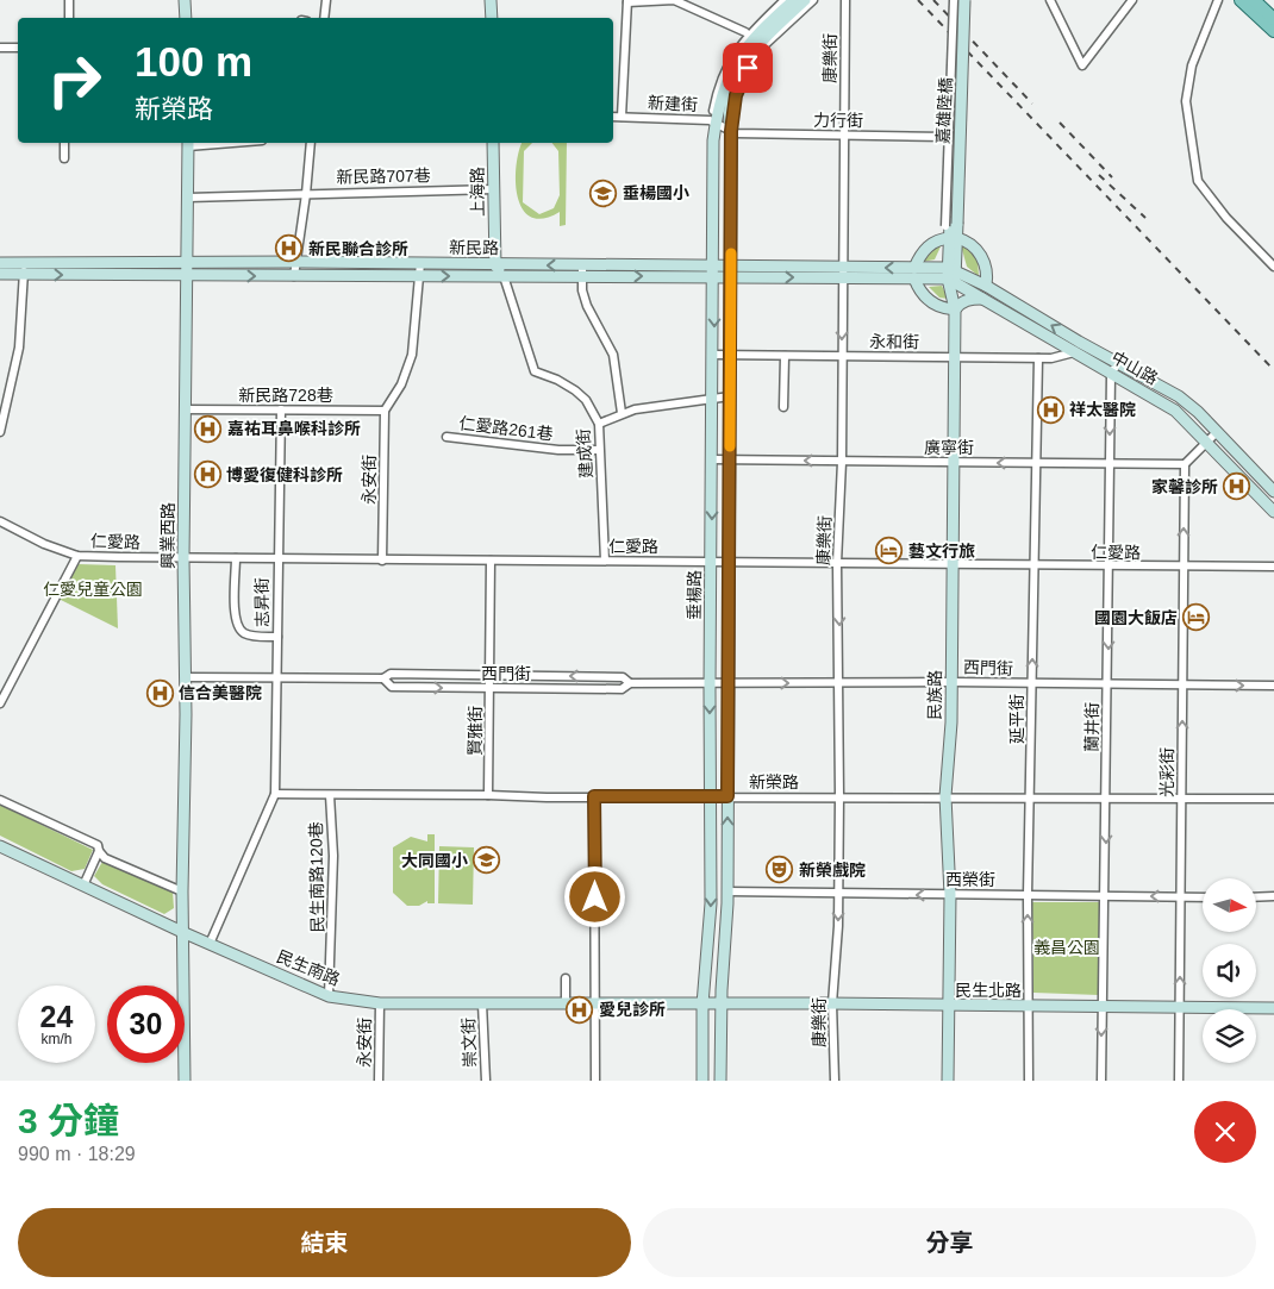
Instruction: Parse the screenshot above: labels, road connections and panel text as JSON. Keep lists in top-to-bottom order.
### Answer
{
  "streets": {
    "street": [
      "康樂街",
      "新建街",
      "嘉雄陸橋",
      "力行街",
      "新民路707巷",
      "上海路",
      "新民路",
      "永和街",
      "中山路",
      "新民路728巷",
      "仁愛路261巷",
      "廣寧街",
      "建成街",
      "永安街",
      "興業西路",
      "仁愛路",
      "垂楊路",
      "志昇街",
      "西門街",
      "民族路",
      "延平街",
      "蘭井街",
      "賢雅街",
      "光彩街",
      "新榮路",
      "民生南路120巷",
      "西榮街",
      "民生南路",
      "民生北路",
      "崇文街"
    ]
  },
  "crossings": [
    ["康樂街", "力行街"],
    ["康樂街", "新民路"],
    ["康樂街", "永和街"],
    ["康樂街", "廣寧街"],
    ["康樂街", "仁愛路"],
    ["康樂街", "西門街"],
    ["康樂街", "新榮路"],
    ["康樂街", "西榮街"],
    ["康樂街", "民生北路"],
    ["新建街", "力行街"],
    ["新建街", "垂楊路"],
    ["嘉雄陸橋", "民族路"],
    ["力行街", "垂楊路"],
    ["新民路707巷", "上海路"],
    ["新民路707巷", "興業西路"],
    ["上海路", "新民路"],
    ["新民路", "中山路"],
    ["新民路", "建成街"],
    ["新民路", "永安街"],
    ["新民路", "興業西路"],
    ["新民路", "垂楊路"],
    ["新民路", "民族路"],
    ["永和街", "中山路"],
    ["永和街", "垂楊路"],
    ["永和街", "民族路"],
    ["永和街", "延平街"],
    ["中山路", "民族路"],
    ["中山路", "蘭井街"],
    ["新民路728巷", "永安街"],
    ["新民路728巷", "興業西路"],
    ["新民路728巷", "志昇街"],
    ["仁愛路261巷", "建成街"],
    ["廣寧街", "垂楊路"],
    ["廣寧街", "民族路"],
    ["廣寧街", "延平街"],
    ["廣寧街", "蘭井街"],
    ["廣寧街", "光彩街"],
    ["建成街", "仁愛路"],
    ["永安街", "仁愛路"],
    ["永安街", "民生南路"],
    ["興業西路", "仁愛路"],
    ["興業西路", "西門街"],
    ["興業西路", "民生南路"],
    ["仁愛路", "垂楊路"],
    ["仁愛路", "志昇街"],
    ["仁愛路", "民族路"],
    ["仁愛路", "延平街"],
    ["仁愛路", "蘭井街"],
    ["仁愛路", "賢雅街"],
    ["仁愛路", "光彩街"],
    ["垂楊路", "西門街"],
    ["垂楊路", "新榮路"],
    ["垂楊路", "西榮街"],
    ["垂楊路", "民生南路"],
    ["垂楊路", "民生北路"],
    ["志昇街", "西門街"],
    ["志昇街", "新榮路"],
    ["西門街", "民族路"],
    ["西門街", "延平街"],
    ["西門街", "蘭井街"],
    ["西門街", "賢雅街"],
    ["西門街", "光彩街"],
    ["民族路", "新榮路"],
    ["民族路", "西榮街"],
    ["民族路", "民生北路"],
    ["延平街", "新榮路"],
    ["延平街", "西榮街"],
    ["延平街", "民生北路"],
    ["蘭井街", "新榮路"],
    ["蘭井街", "西榮街"],
    ["蘭井街", "民生北路"],
    ["賢雅街", "新榮路"],
    ["光彩街", "新榮路"],
    ["光彩街", "西榮街"],
    ["光彩街", "民生北路"],
    ["新榮路", "民生南路120巷"],
    ["民生南路120巷", "民生南路"],
    ["民生南路", "民生北路"],
    ["民生南路", "崇文街"]
  ],
  "one_way": [
    "廣寧街",
    "蘭井街",
    "光彩街",
    "西榮街"
  ],
  "parks": ["仁愛兒童公園", "義昌公園"],
  "places": {
    "school or university": ["垂楊國小", "大同國小"],
    "hospital": [
      "新民聯合診所",
      "祥太醫院",
      "嘉祐耳鼻喉科診所",
      "博愛復健科診所",
      "家馨診所",
      "信合美醫院",
      "愛兒診所"
    ],
    "hotel": ["藝文行旅", "國園大飯店"],
    "theatre": ["新榮戲院"]
  },
  "north": "right",
  "page": {
    "turn": ["100 m", "新榮路"],
    "speed": "24 km/h",
    "limit": "30",
    "heading": ["3 分鐘", "990 m · 18:29"],
    "buttons": ["結束", "分享"]
  }
}
